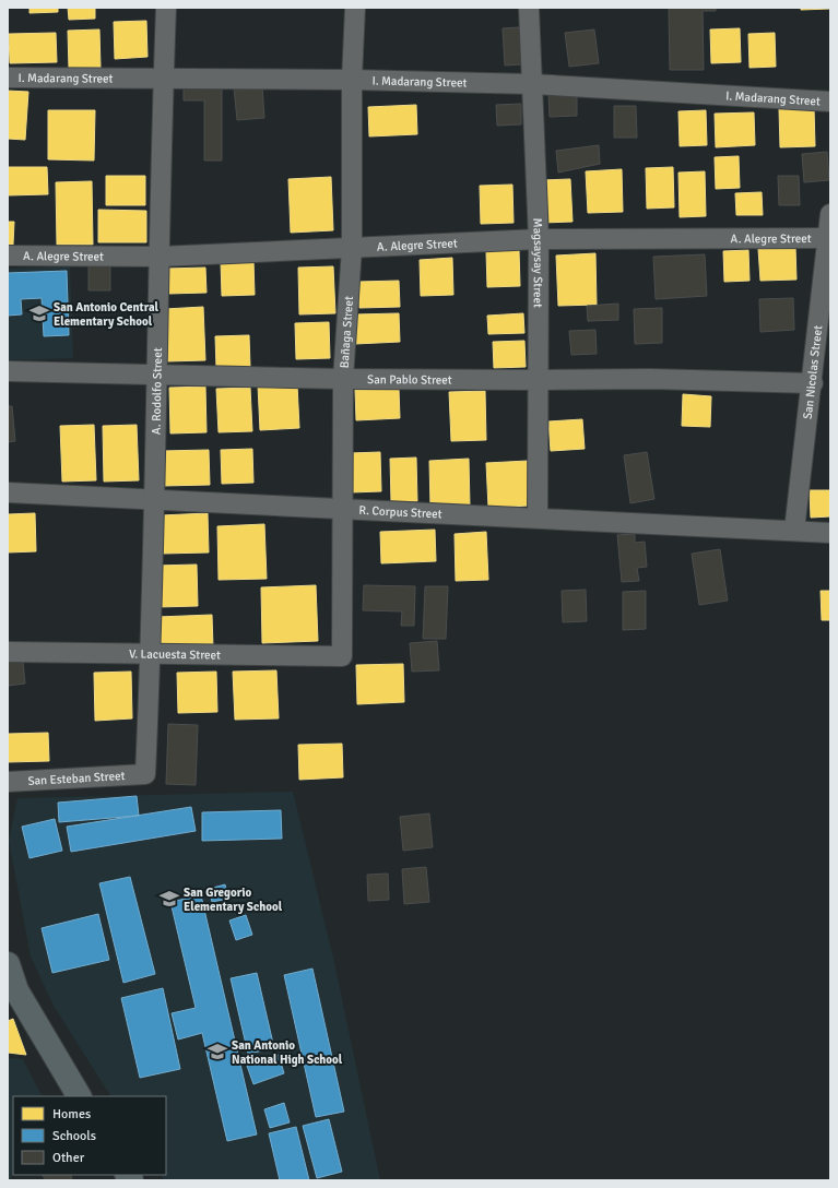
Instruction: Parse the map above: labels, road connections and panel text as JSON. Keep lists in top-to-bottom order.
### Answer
{
  "streets": {
    "street": [
      "I. Madarang Street",
      "A. Alegre Street",
      "Magsaysay Street",
      "Bañaga Street",
      "San Nicolas Street",
      "San Pablo Street",
      "A. Rodolfo Street",
      "R. Corpus Street",
      "V. Lacuesta Street",
      "San Esteban Street"
    ]
  },
  "crossings": [
    ["I. Madarang Street", "Magsaysay Street"],
    ["I. Madarang Street", "Bañaga Street"],
    ["I. Madarang Street", "A. Rodolfo Street"],
    ["A. Alegre Street", "Magsaysay Street"],
    ["A. Alegre Street", "Bañaga Street"],
    ["A. Alegre Street", "San Nicolas Street"],
    ["A. Alegre Street", "A. Rodolfo Street"],
    ["Magsaysay Street", "San Pablo Street"],
    ["Magsaysay Street", "R. Corpus Street"],
    ["Bañaga Street", "San Pablo Street"],
    ["Bañaga Street", "R. Corpus Street"],
    ["Bañaga Street", "V. Lacuesta Street"],
    ["San Nicolas Street", "San Pablo Street"],
    ["San Nicolas Street", "R. Corpus Street"],
    ["San Pablo Street", "A. Rodolfo Street"],
    ["A. Rodolfo Street", "R. Corpus Street"],
    ["A. Rodolfo Street", "V. Lacuesta Street"],
    ["A. Rodolfo Street", "San Esteban Street"]
  ],
  "places": {
    "school or university": ["San Antonio Central Elementary School", "San Gregorio Elementary School", "San Antonio National High School"]
  },
  "legend": ["Homes", "Schools", "Other"]
}
